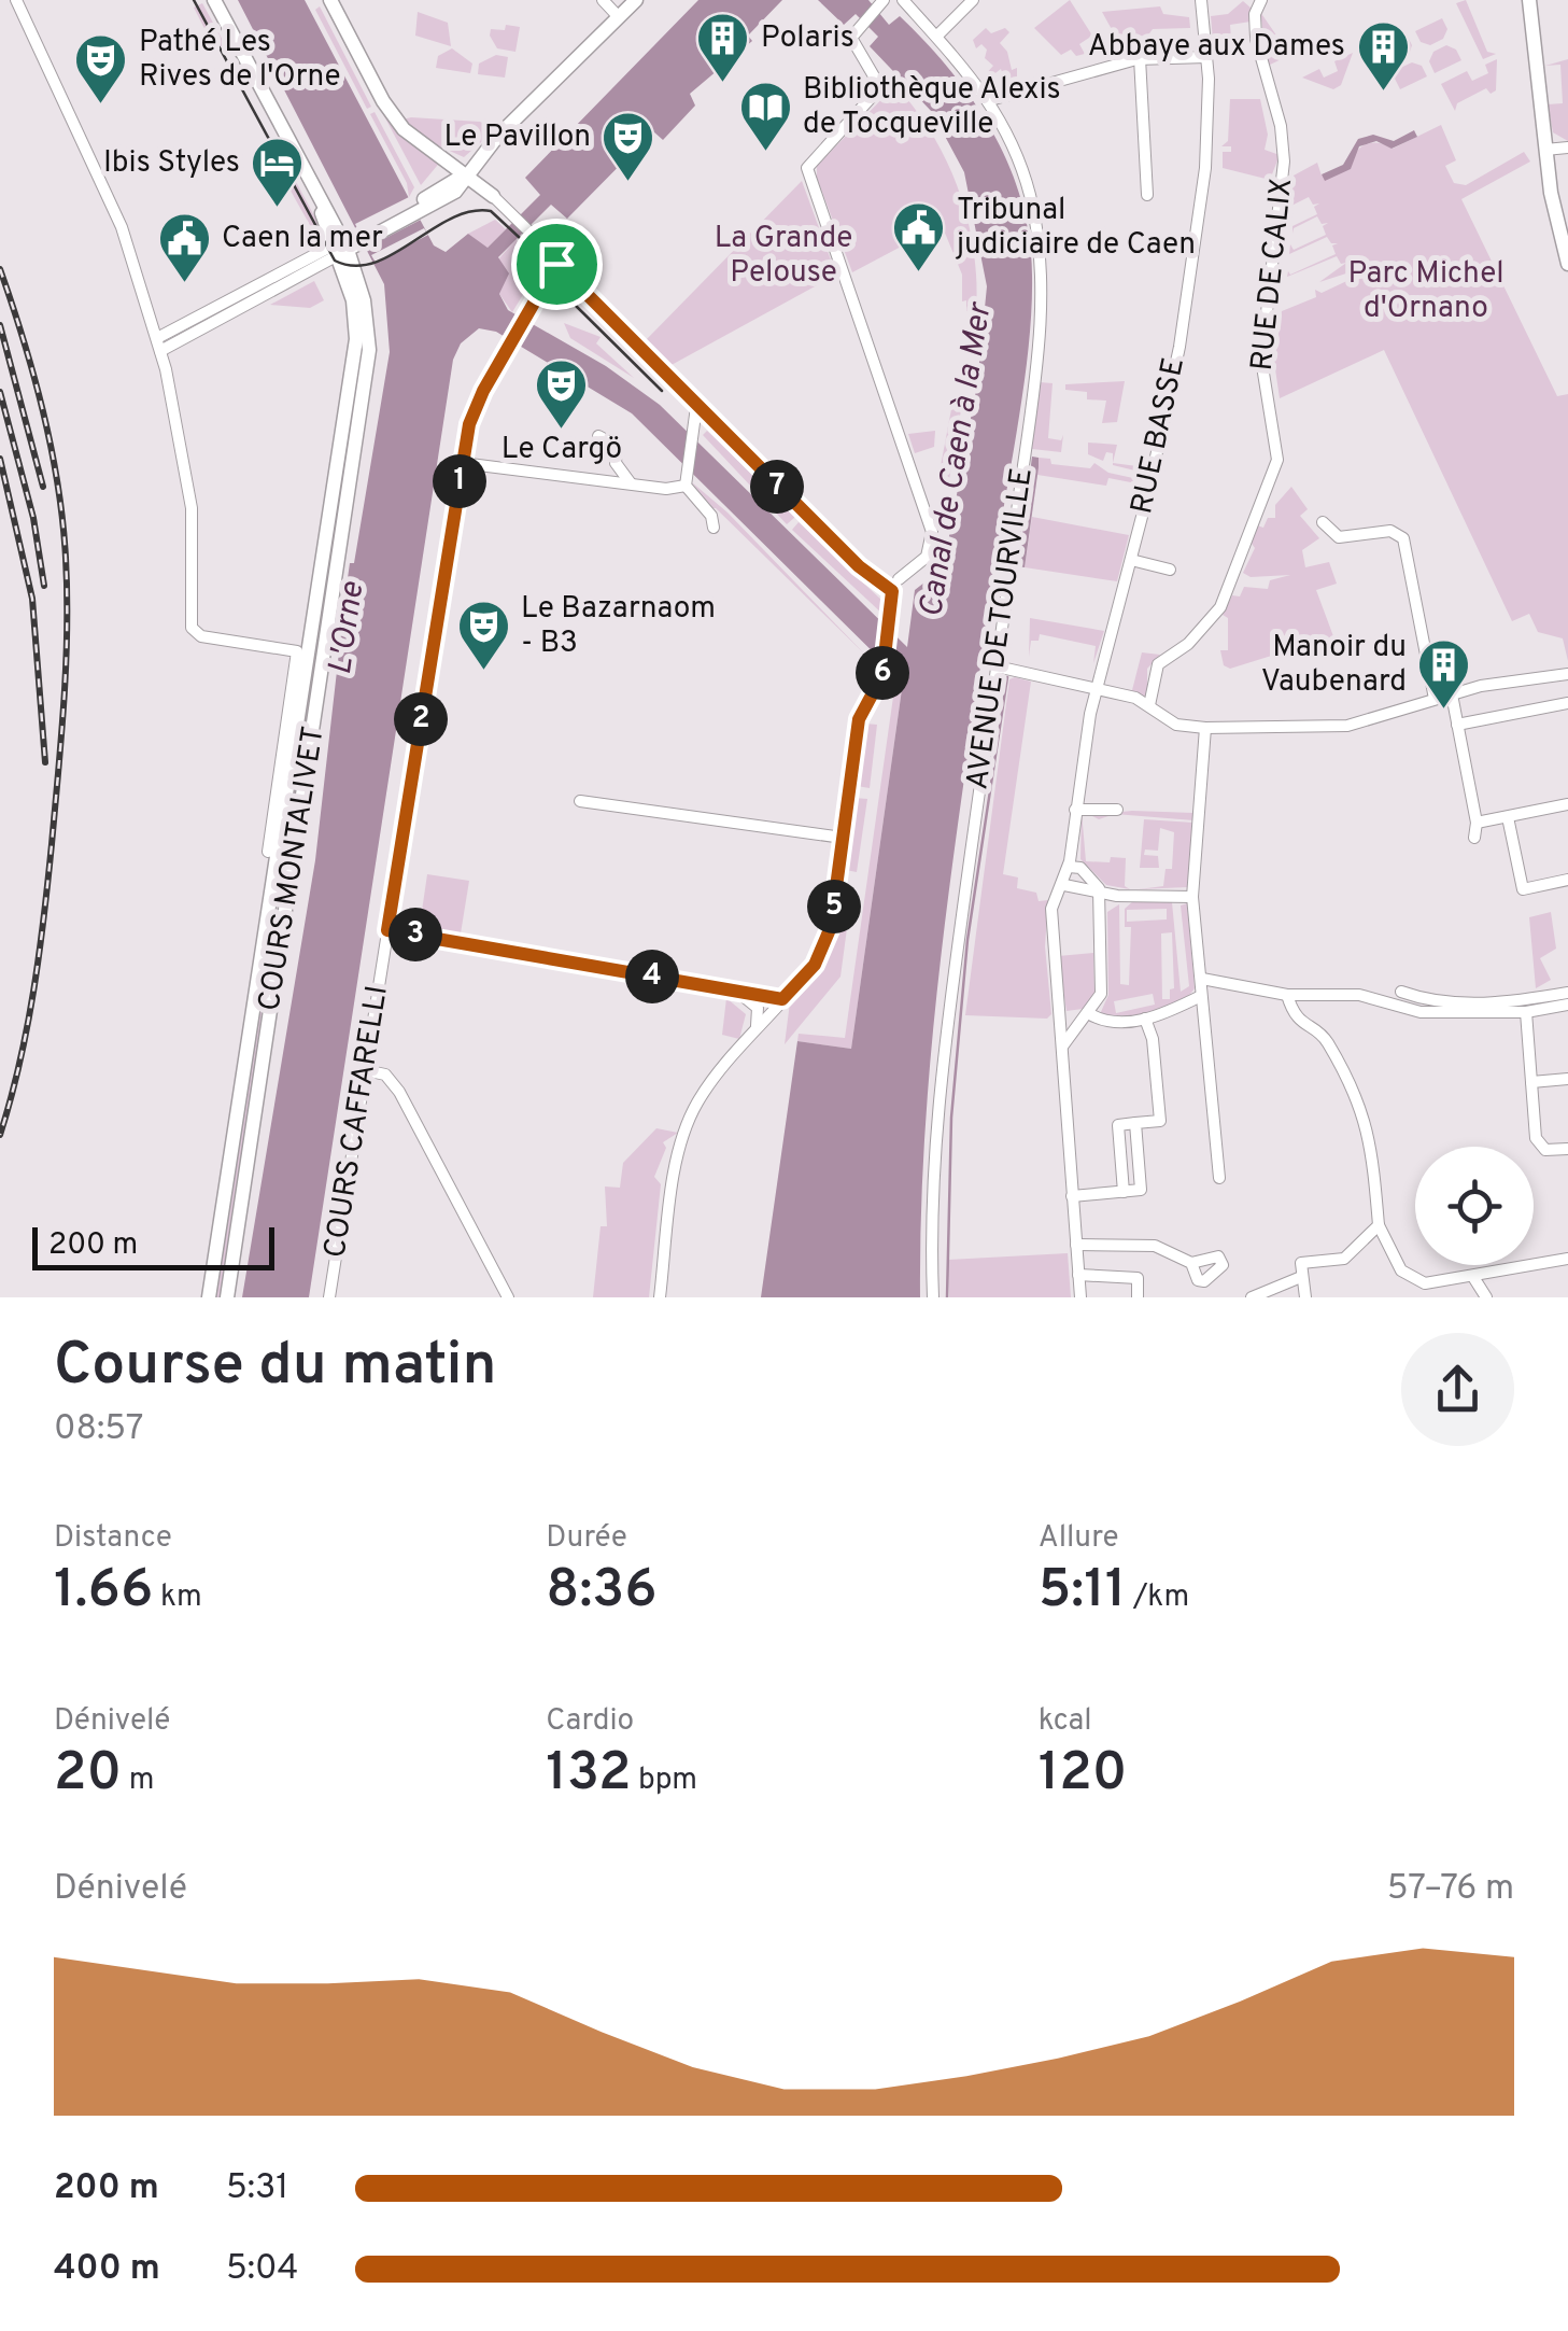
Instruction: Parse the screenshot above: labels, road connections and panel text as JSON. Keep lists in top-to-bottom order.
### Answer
{
  "streets": {
    "main road": ["COURS MONTALIVET"],
    "street": [
      "RUE DE CALIX",
      "RUE BASSE",
      "AVENUE DE TOURVILLE",
      "COURS CAFFARELLI"
    ]
  },
  "water": ["Canal de Caen à la Mer", "L'Orne"],
  "parks": ["La Grande Pelouse", "Parc Michel d'Ornano"],
  "places": {
    "building": ["Polaris", "Abbaye aux Dames", "Manoir du Vaubenard"],
    "theatre": [
      "Pathé Les Rives de l'Orne",
      "Le Pavillon",
      "Le Cargö",
      "Le Bazarnaom - B3"
    ],
    "library": ["Bibliothèque Alexis de Tocqueville"],
    "hotel": ["Ibis Styles"],
    "public building": ["Tribunal judiciaire de Caen", "Caen la mer"]
  },
  "scale_bar": "200 m",
  "page": {
    "pins": [
      "1",
      "7",
      "6",
      "2",
      "5",
      "3",
      "4"
    ],
    "scale": "200 m",
    "heading": ["Course du matin", "08:57"],
    "stats": [
      ["Distance", "1.66 km"],
      ["Durée", "8:36"],
      ["Allure", "5:11 /km"],
      ["Dénivelé", "20 m"],
      ["Cardio", "132 bpm"],
      ["kcal", "120"]
    ],
    "chart": ["Dénivelé", "57–76 m"],
    "list": [
      {
        "name": "200 m",
        "note": "5:31"
      },
      {
        "name": "400 m",
        "note": "5:04"
      }
    ]
  }
}
